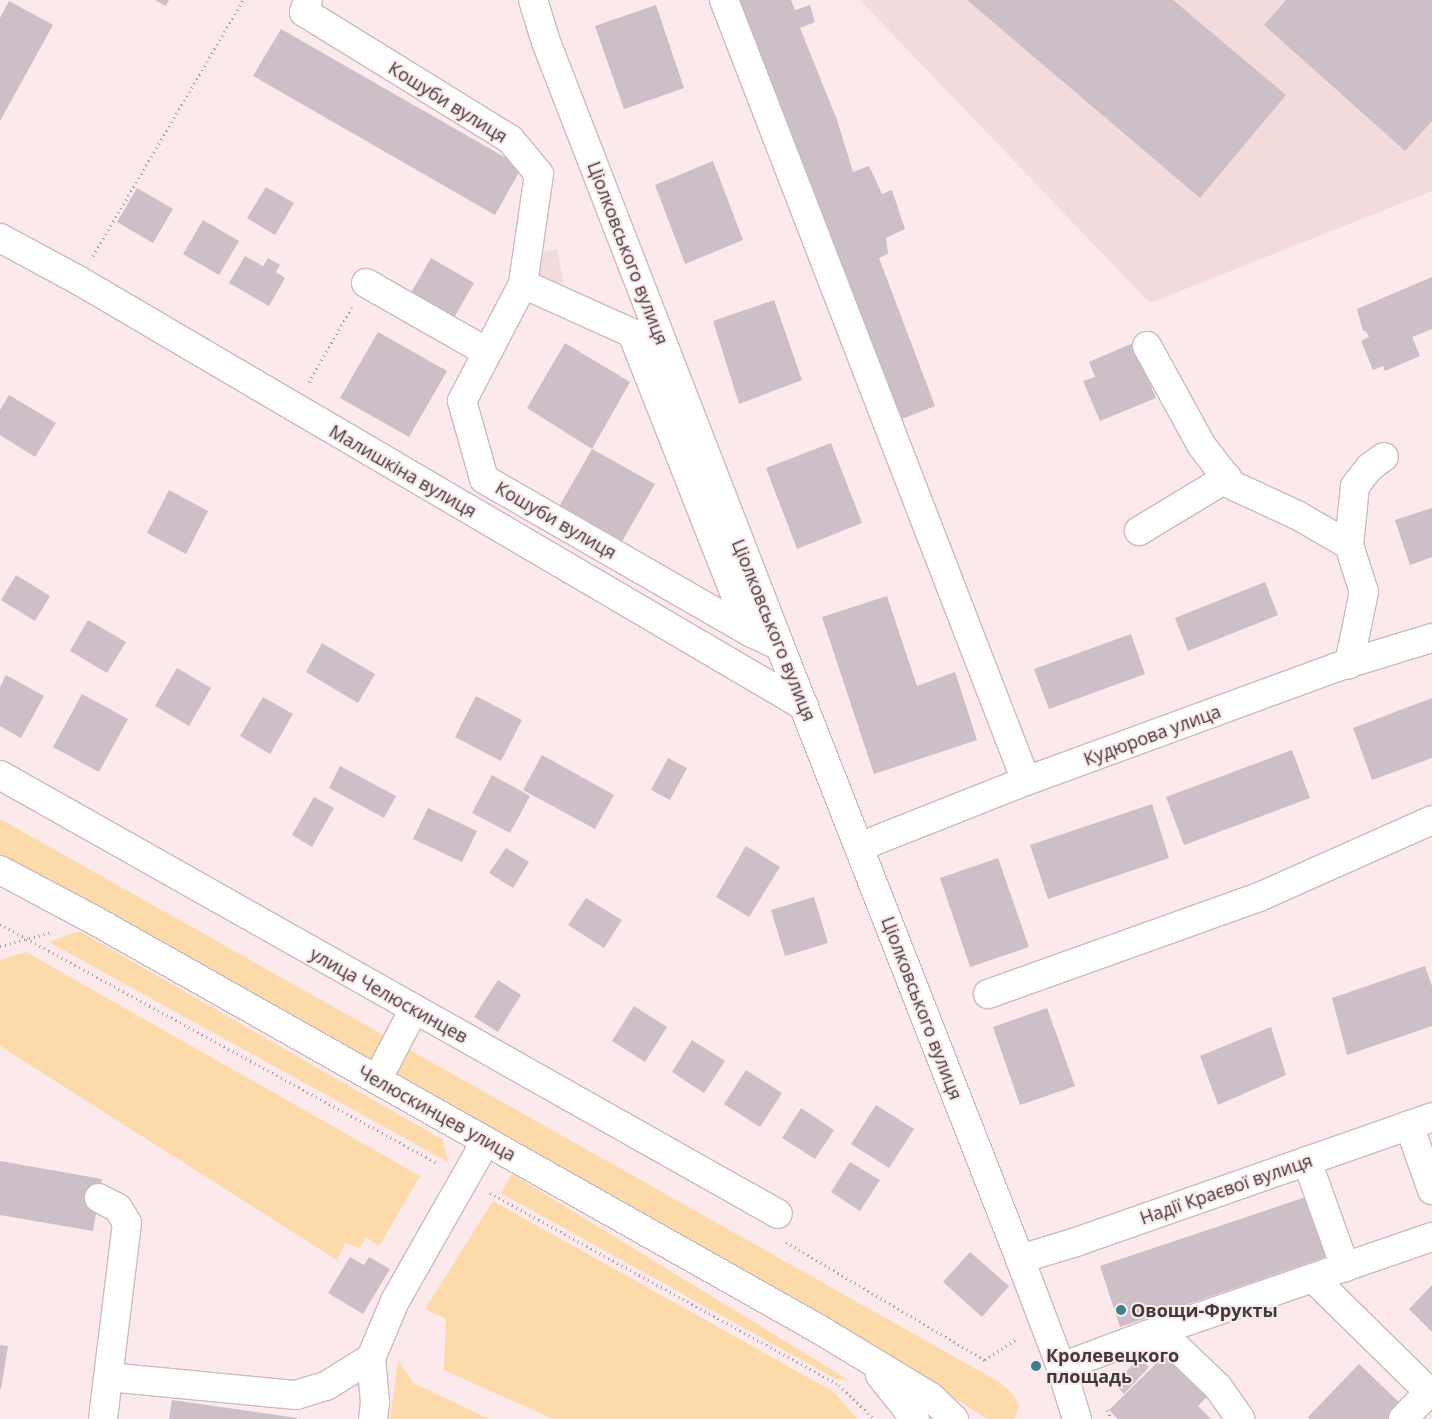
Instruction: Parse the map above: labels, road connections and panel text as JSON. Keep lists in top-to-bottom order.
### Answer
{
  "streets": {
    "street": [
      "Кошуби вулиця",
      "Ціолковського вулиця",
      "Малишкіна вулиця",
      "Кудюрова улица",
      "улица Челюскинцев",
      "Челюскинцев улица",
      "Надії Краєвої вулиця"
    ]
  },
  "crossings": [
    ["Кошуби вулиця", "Ціолковського вулиця"],
    ["Ціолковського вулиця", "Малишкіна вулиця"],
    ["Ціолковського вулиця", "Кудюрова улица"],
    ["Ціолковського вулиця", "Надії Краєвої вулиця"]
  ],
  "places": ["Овощи-Фрукты", "Кролевецкого площадь"]
}
